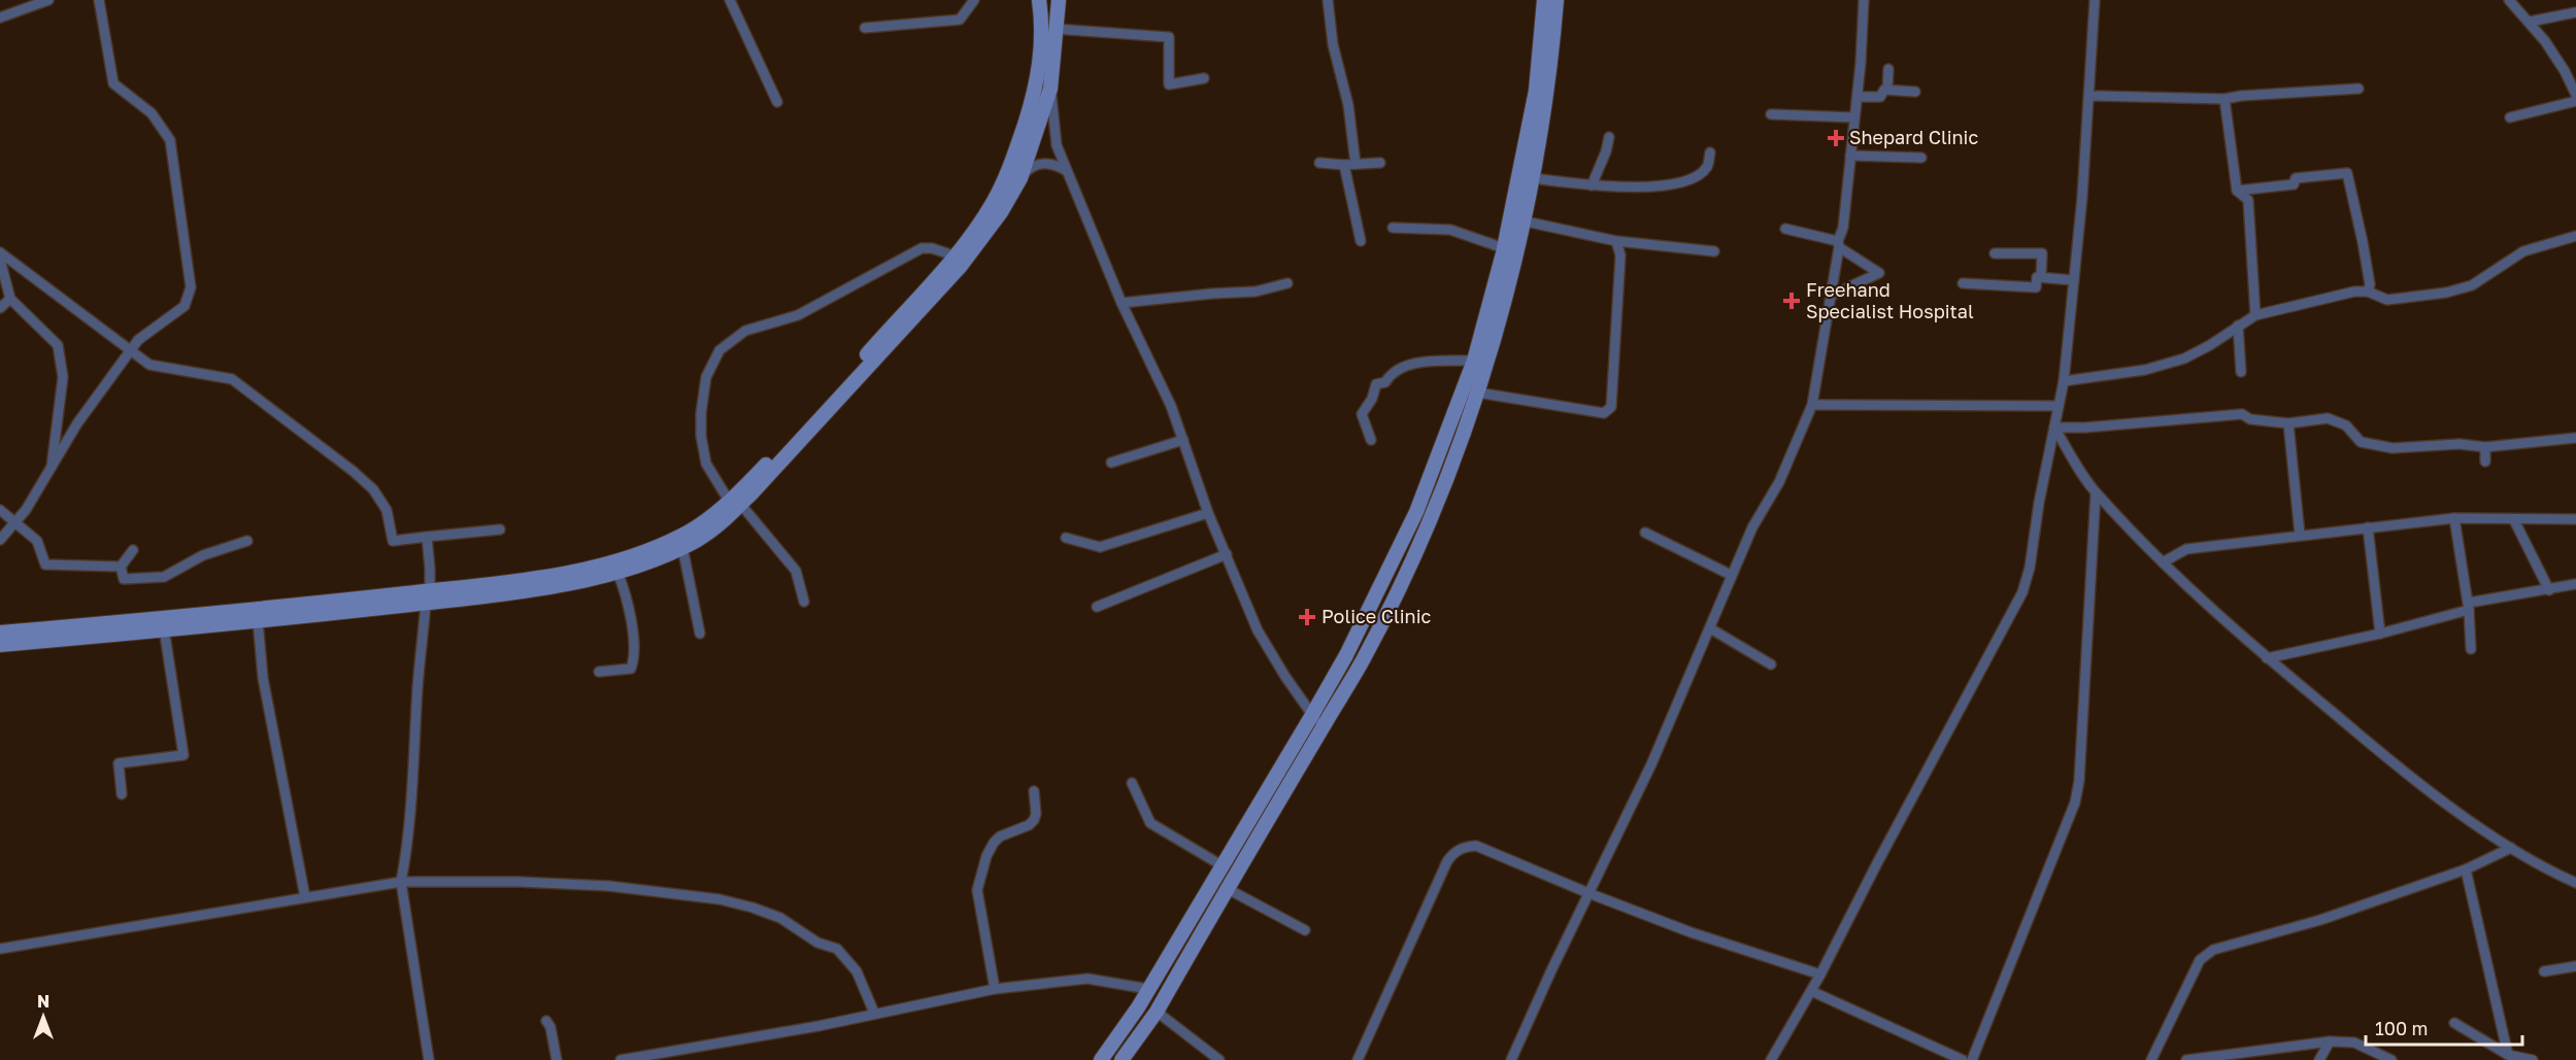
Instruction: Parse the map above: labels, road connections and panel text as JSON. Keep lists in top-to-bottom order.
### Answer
{
  "places": {
    "health": ["Shepard Clinic", "Freehand Specialist Hospital", "Police Clinic"]
  },
  "scale_bar": "100 m",
  "north": "top"
}
